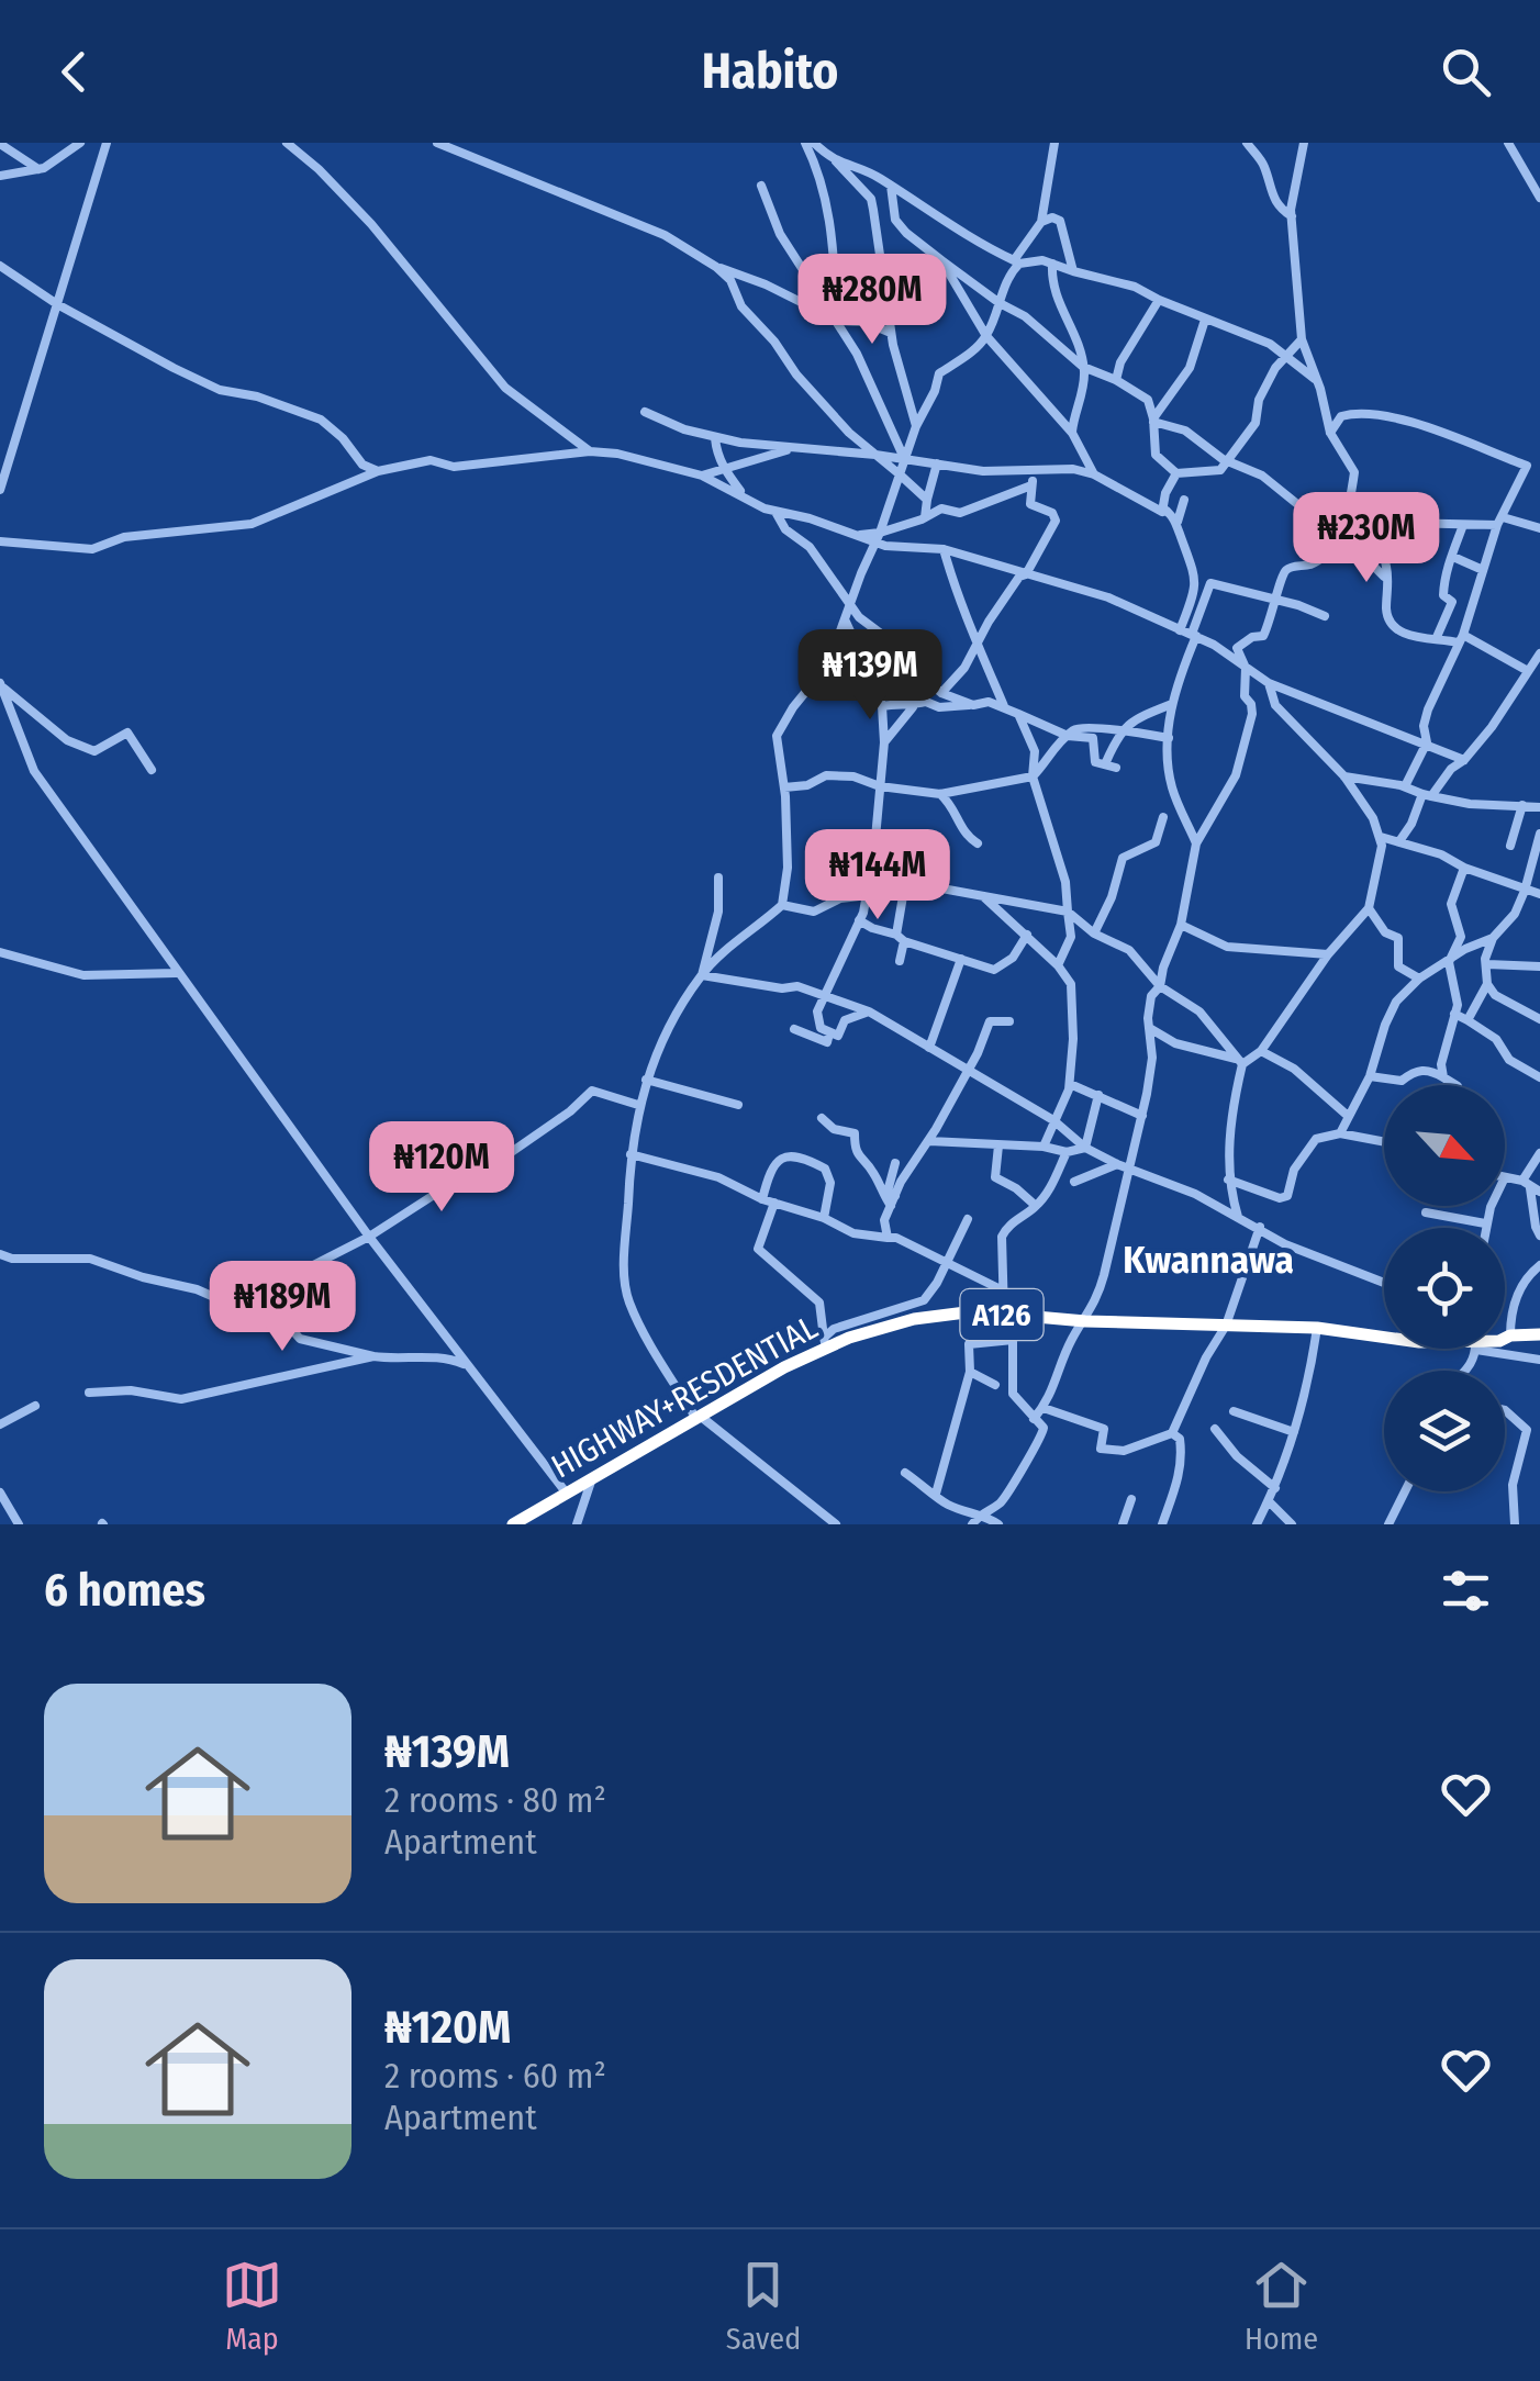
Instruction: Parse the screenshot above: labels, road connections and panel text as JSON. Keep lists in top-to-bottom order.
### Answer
{
  "streets": {
    "highway": ["A126", "HIGHWAY+RESDENTIAL"]
  },
  "districts": ["Kwannawa"],
  "north": "bottom right",
  "page": {
    "header": "Habito",
    "price": [
      "₦280M",
      "₦230M",
      "₦139M",
      "₦144M",
      "₦120M",
      "₦189M"
    ],
    "heading": "6 homes",
    "list": [
      {
        "name": "₦139M",
        "note": "2 rooms · 80 m² · Apartment"
      },
      {
        "name": "₦120M",
        "note": "2 rooms · 60 m² · Apartment"
      }
    ],
    "tabs": ["Map", "Saved", "Home"]
  }
}
